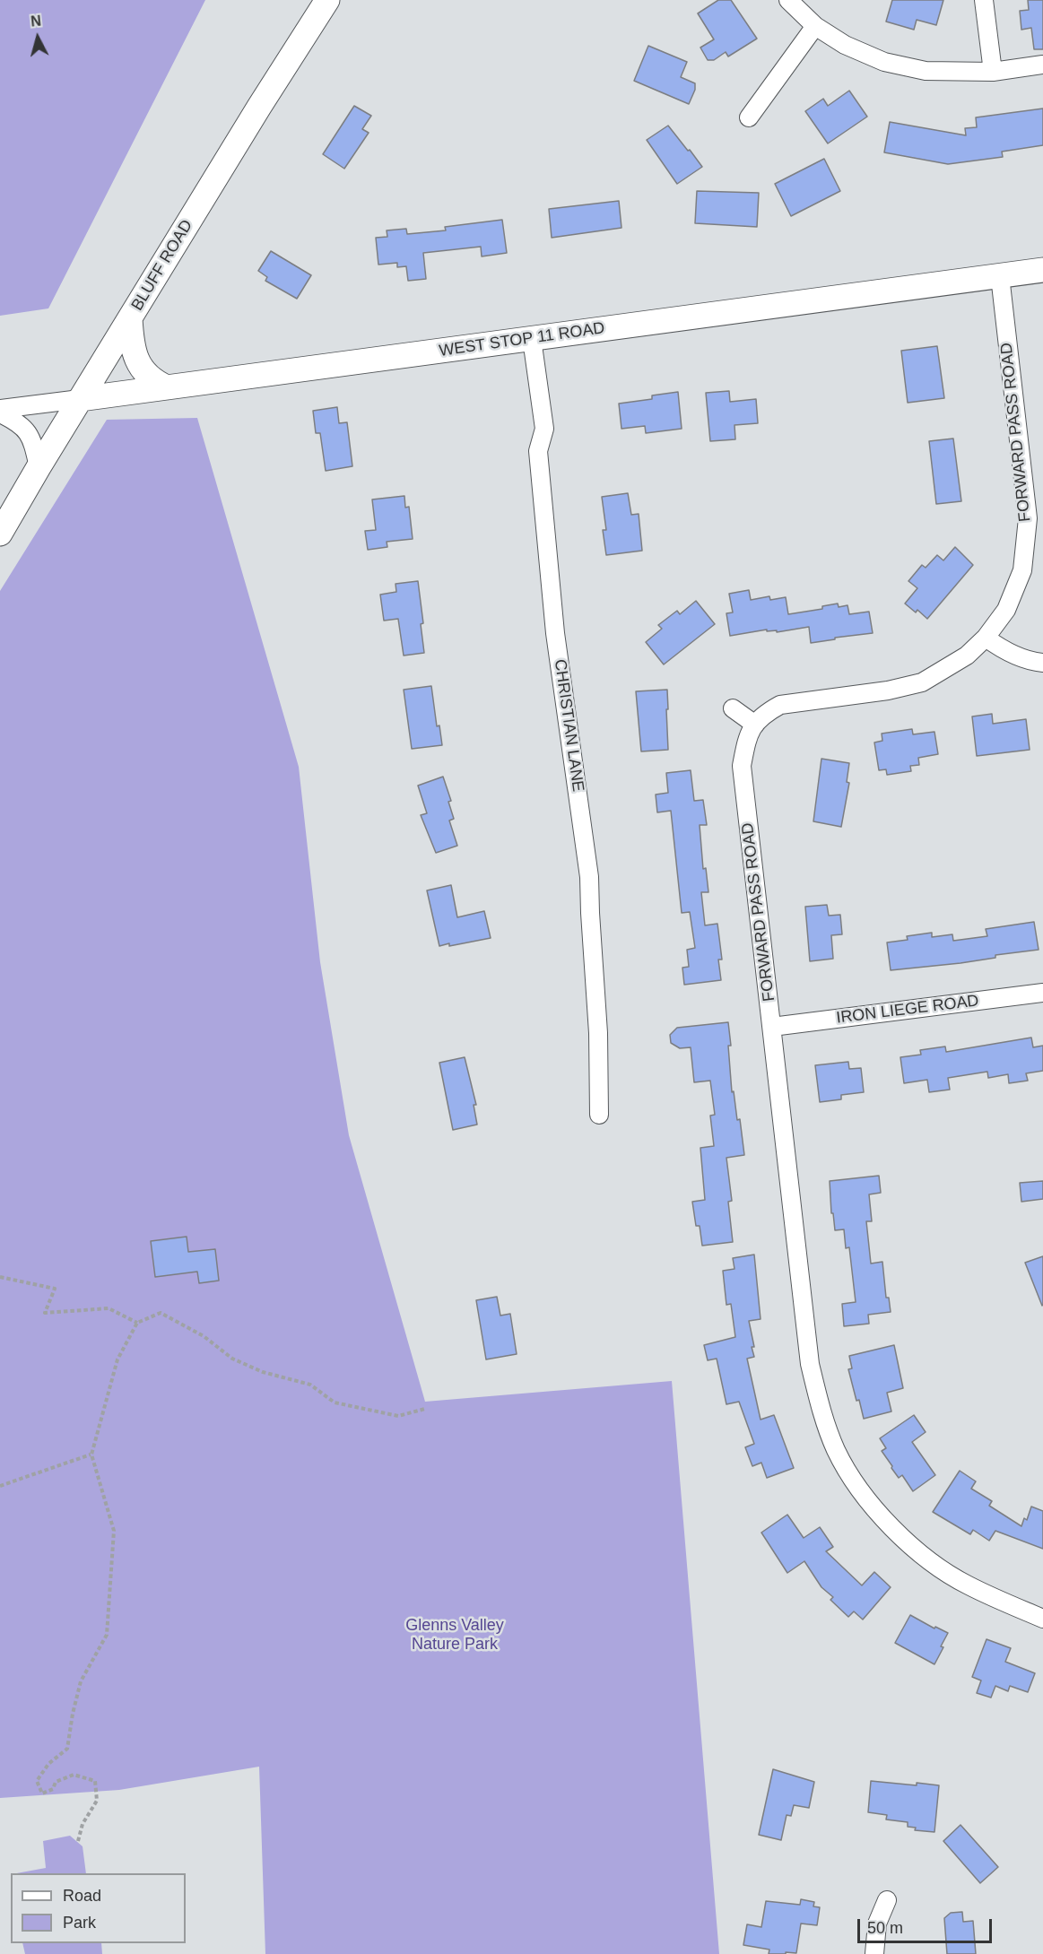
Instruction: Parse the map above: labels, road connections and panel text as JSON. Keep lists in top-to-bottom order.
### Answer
{
  "streets": {
    "main road": ["BLUFF ROAD", "WEST STOP 11 ROAD"],
    "street": ["FORWARD PASS ROAD", "CHRISTIAN LANE", "IRON LIEGE ROAD"]
  },
  "crossings": [
    ["BLUFF ROAD", "WEST STOP 11 ROAD"],
    ["WEST STOP 11 ROAD", "FORWARD PASS ROAD"],
    ["WEST STOP 11 ROAD", "CHRISTIAN LANE"],
    ["FORWARD PASS ROAD", "IRON LIEGE ROAD"]
  ],
  "parks": ["Glenns Valley Nature Park"],
  "legend": ["Road", "Park"],
  "scale_bar": "50 m",
  "north": "top"
}
